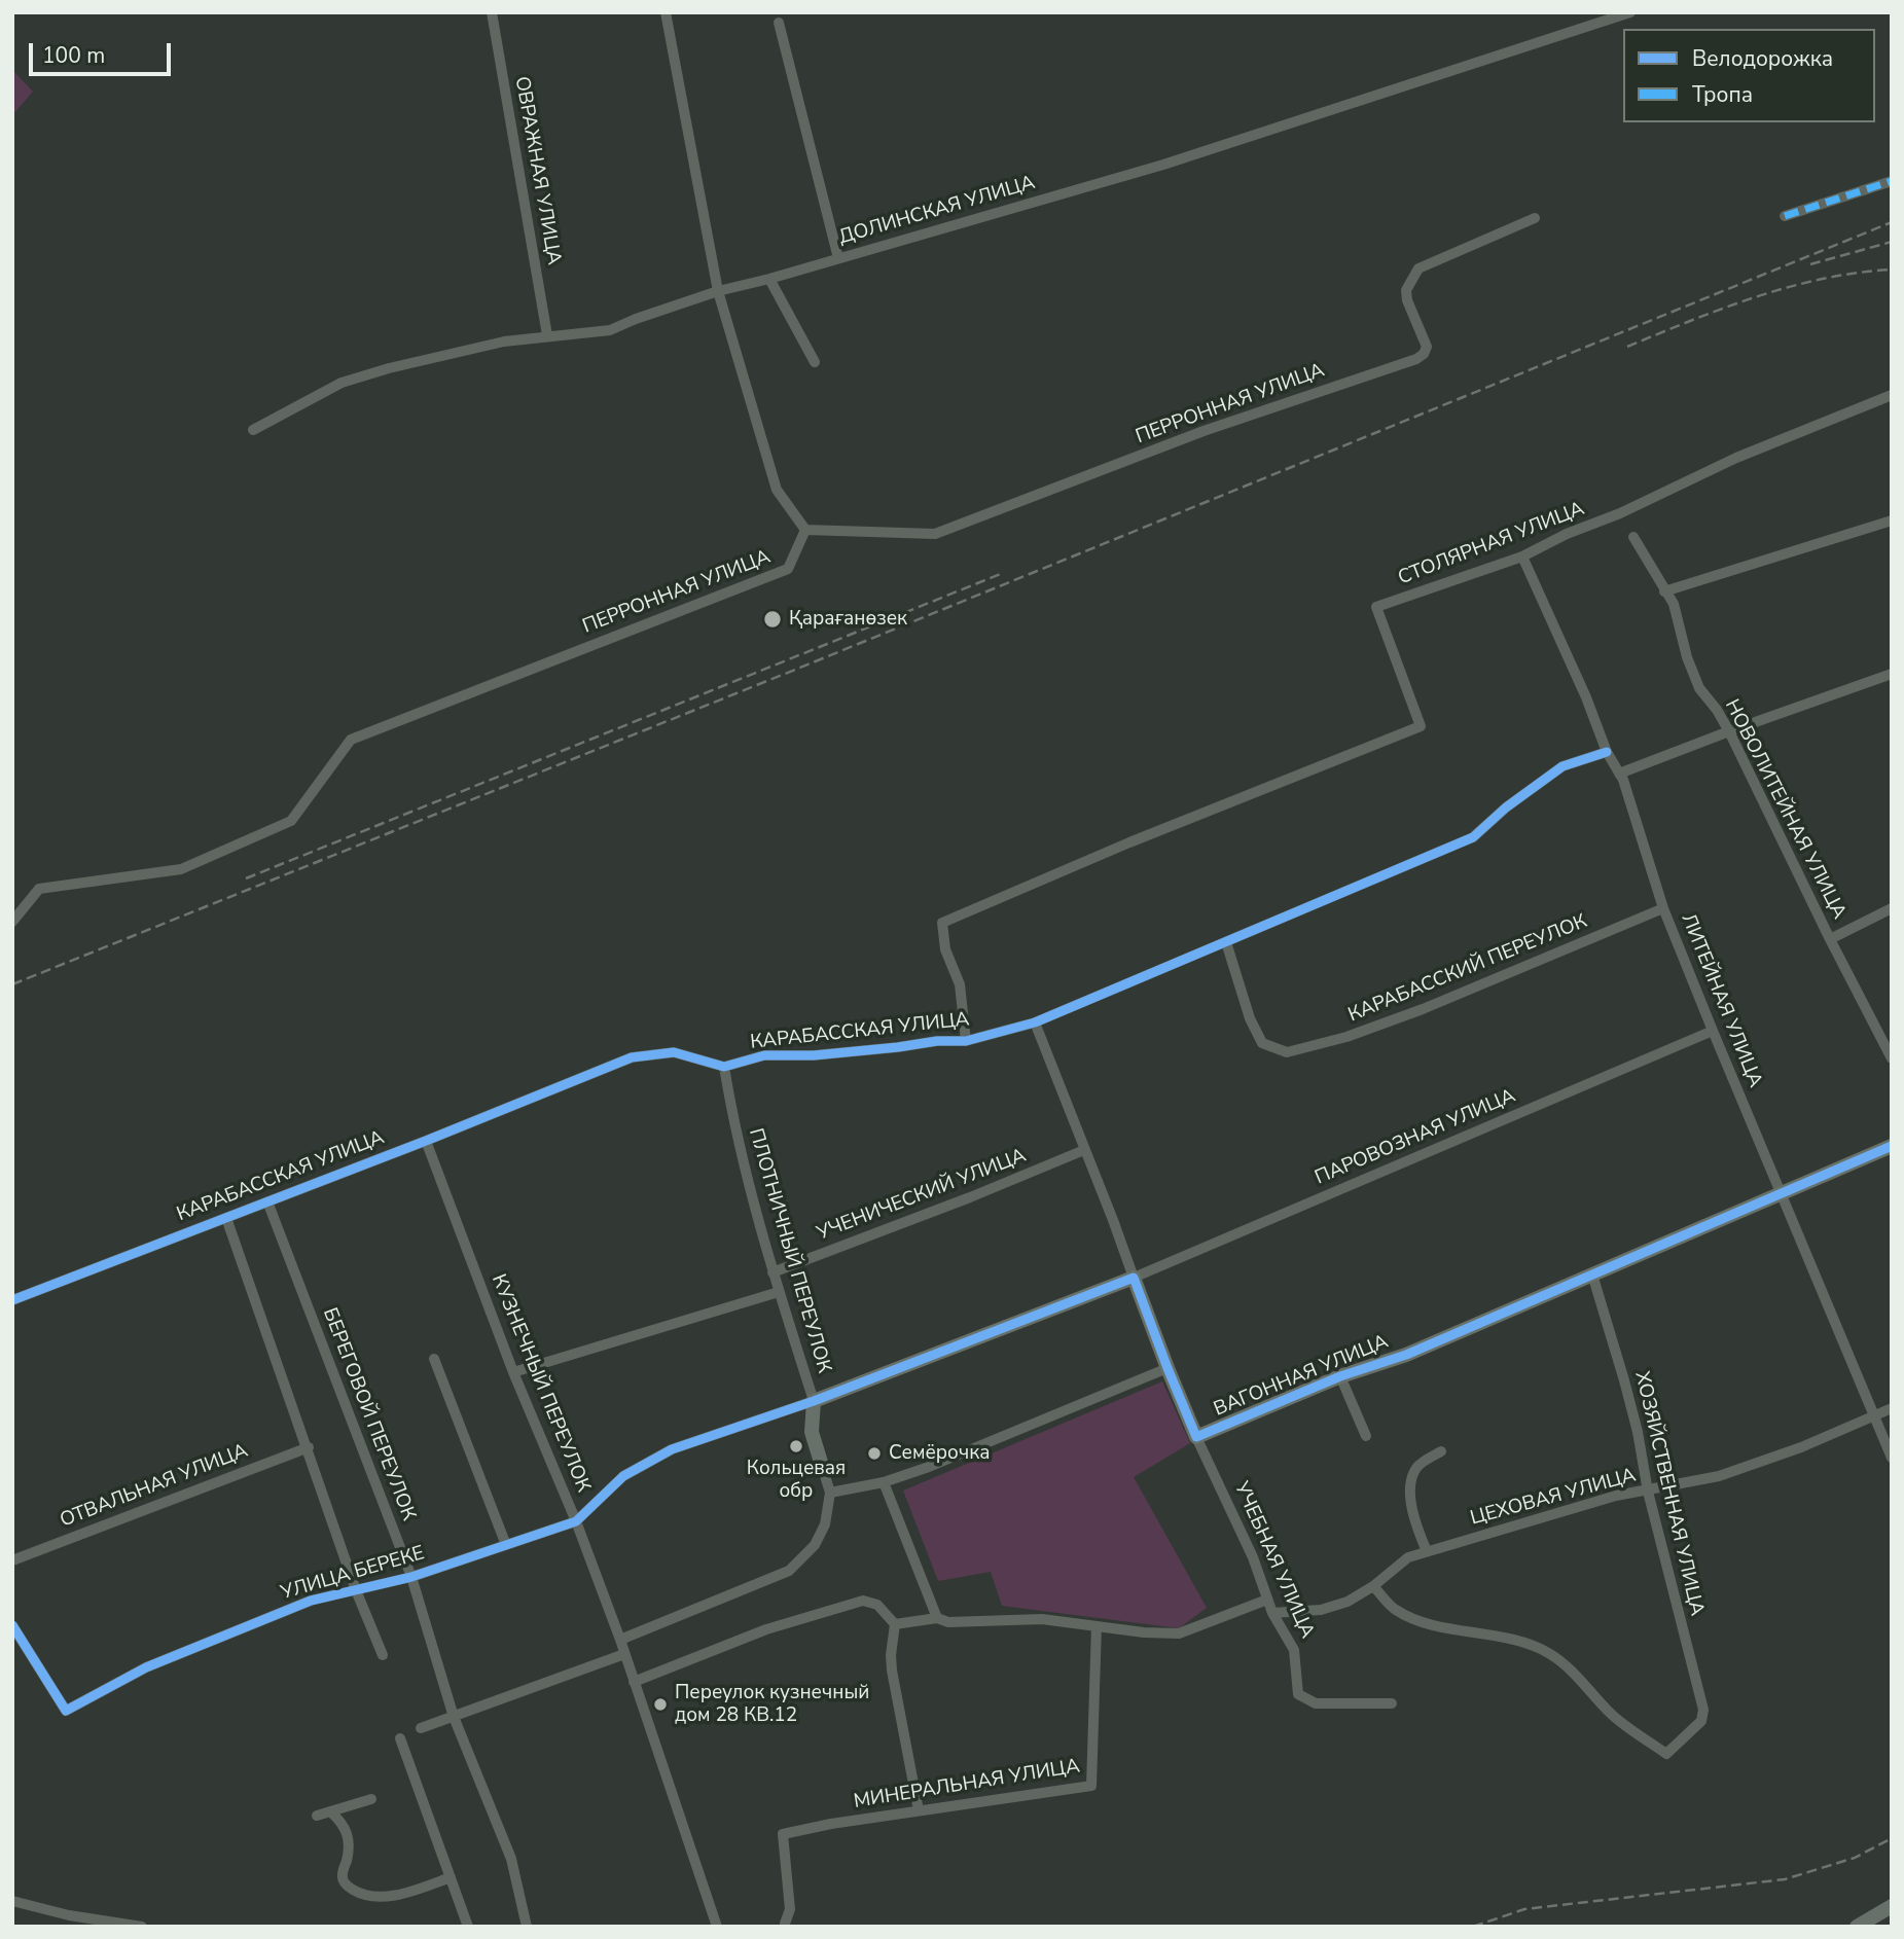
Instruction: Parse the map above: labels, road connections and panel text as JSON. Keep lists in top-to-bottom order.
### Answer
{
  "streets": {
    "street": [
      "ОВРАЖНАЯ УЛИЦА",
      "ДОЛИНСКАЯ УЛИЦА",
      "ПЕРРОННАЯ УЛИЦА",
      "СТОЛЯРНАЯ УЛИЦА",
      "НОВОЛИТЕЙНАЯ УЛИЦА",
      "КАРАБАССКИЙ ПЕРЕУЛОК",
      "ЛИТЕЙНАЯ УЛИЦА",
      "КАРАБАССКАЯ УЛИЦА",
      "ПАРОВОЗНАЯ УЛИЦА",
      "УЧЕНИЧЕСКИЙ УЛИЦА",
      "ПЛОТНИЧНЫЙ ПЕРЕУЛОК",
      "ВАГОННАЯ УЛИЦА",
      "КУЗНЕЧНЫЙ ПЕРЕУЛОК",
      "БЕРЕГОВОЙ ПЕРЕУЛОК",
      "ОТВАЛЬНАЯ УЛИЦА",
      "ХОЗЯЙСТВЕННАЯ УЛИЦА",
      "ЦЕХОВАЯ УЛИЦА",
      "УЧЕБНАЯ УЛИЦА",
      "УЛИЦА БЕРЕКЕ",
      "МИНЕРАЛЬНАЯ УЛИЦА"
    ]
  },
  "crossings": [
    ["ОВРАЖНАЯ УЛИЦА", "ДОЛИНСКАЯ УЛИЦА"],
    ["СТОЛЯРНАЯ УЛИЦА", "ЛИТЕЙНАЯ УЛИЦА"],
    ["СТОЛЯРНАЯ УЛИЦА", "КАРАБАССКАЯ УЛИЦА"],
    ["КАРАБАССКИЙ ПЕРЕУЛОК", "ЛИТЕЙНАЯ УЛИЦА"],
    ["КАРАБАССКИЙ ПЕРЕУЛОК", "КАРАБАССКАЯ УЛИЦА"],
    ["ЛИТЕЙНАЯ УЛИЦА", "КАРАБАССКАЯ УЛИЦА"],
    ["ЛИТЕЙНАЯ УЛИЦА", "ПАРОВОЗНАЯ УЛИЦА"],
    ["ЛИТЕЙНАЯ УЛИЦА", "ВАГОННАЯ УЛИЦА"],
    ["ЛИТЕЙНАЯ УЛИЦА", "ЦЕХОВАЯ УЛИЦА"],
    ["КАРАБАССКАЯ УЛИЦА", "ПЛОТНИЧНЫЙ ПЕРЕУЛОК"],
    ["КАРАБАССКАЯ УЛИЦА", "КУЗНЕЧНЫЙ ПЕРЕУЛОК"],
    ["КАРАБАССКАЯ УЛИЦА", "БЕРЕГОВОЙ ПЕРЕУЛОК"],
    ["ПАРОВОЗНАЯ УЛИЦА", "ВАГОННАЯ УЛИЦА"],
    ["УЧЕНИЧЕСКИЙ УЛИЦА", "ПЛОТНИЧНЫЙ ПЕРЕУЛОК"],
    ["ВАГОННАЯ УЛИЦА", "ХОЗЯЙСТВЕННАЯ УЛИЦА"],
    ["ВАГОННАЯ УЛИЦА", "УЧЕБНАЯ УЛИЦА"],
    ["КУЗНЕЧНЫЙ ПЕРЕУЛОК", "УЛИЦА БЕРЕКЕ"],
    ["БЕРЕГОВОЙ ПЕРЕУЛОК", "УЛИЦА БЕРЕКЕ"],
    ["ХОЗЯЙСТВЕННАЯ УЛИЦА", "ЦЕХОВАЯ УЛИЦА"],
    ["ЦЕХОВАЯ УЛИЦА", "УЧЕБНАЯ УЛИЦА"]
  ],
  "places": [
    "Қарағанөзек",
    "Кольцевая обр",
    "Семёрочка",
    "Переулок кузнечный дом 28 КВ.12"
  ],
  "legend": ["Велодорожка", "Тропа"],
  "scale_bar": "100 m"
}
